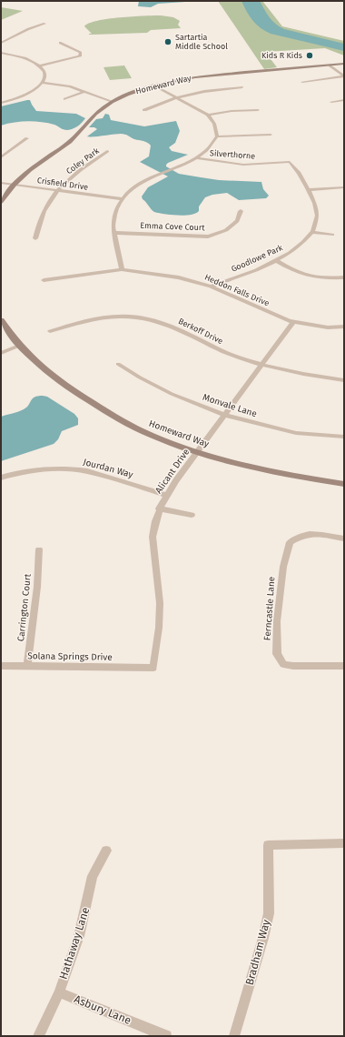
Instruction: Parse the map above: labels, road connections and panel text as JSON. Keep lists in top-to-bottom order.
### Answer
{
  "streets": {
    "street": [
      "Homeward Way",
      "Silverthorne",
      "Coley Park",
      "Crisfield Drive",
      "Emma Cove Court",
      "Goodlowe Park",
      "Heddon Falls Drive",
      "Berkoff Drive",
      "Monvale Lane",
      "Jourdan Way",
      "Alicant Drive",
      "Carrington Court",
      "Ferncastle Lane",
      "Solana Springs Drive",
      "Hathaway Lane",
      "Bradham Way",
      "Asbury Lane"
    ]
  },
  "crossings": [
    ["Homeward Way", "Crisfield Drive"],
    ["Homeward Way", "Alicant Drive"],
    ["Silverthorne", "Goodlowe Park"],
    ["Coley Park", "Crisfield Drive"],
    ["Goodlowe Park", "Heddon Falls Drive"],
    ["Heddon Falls Drive", "Alicant Drive"],
    ["Berkoff Drive", "Alicant Drive"],
    ["Monvale Lane", "Alicant Drive"],
    ["Jourdan Way", "Alicant Drive"],
    ["Alicant Drive", "Solana Springs Drive"],
    ["Carrington Court", "Solana Springs Drive"],
    ["Hathaway Lane", "Asbury Lane"]
  ],
  "places": ["Sartartia Middle School", "Kids R Kids"]
}
